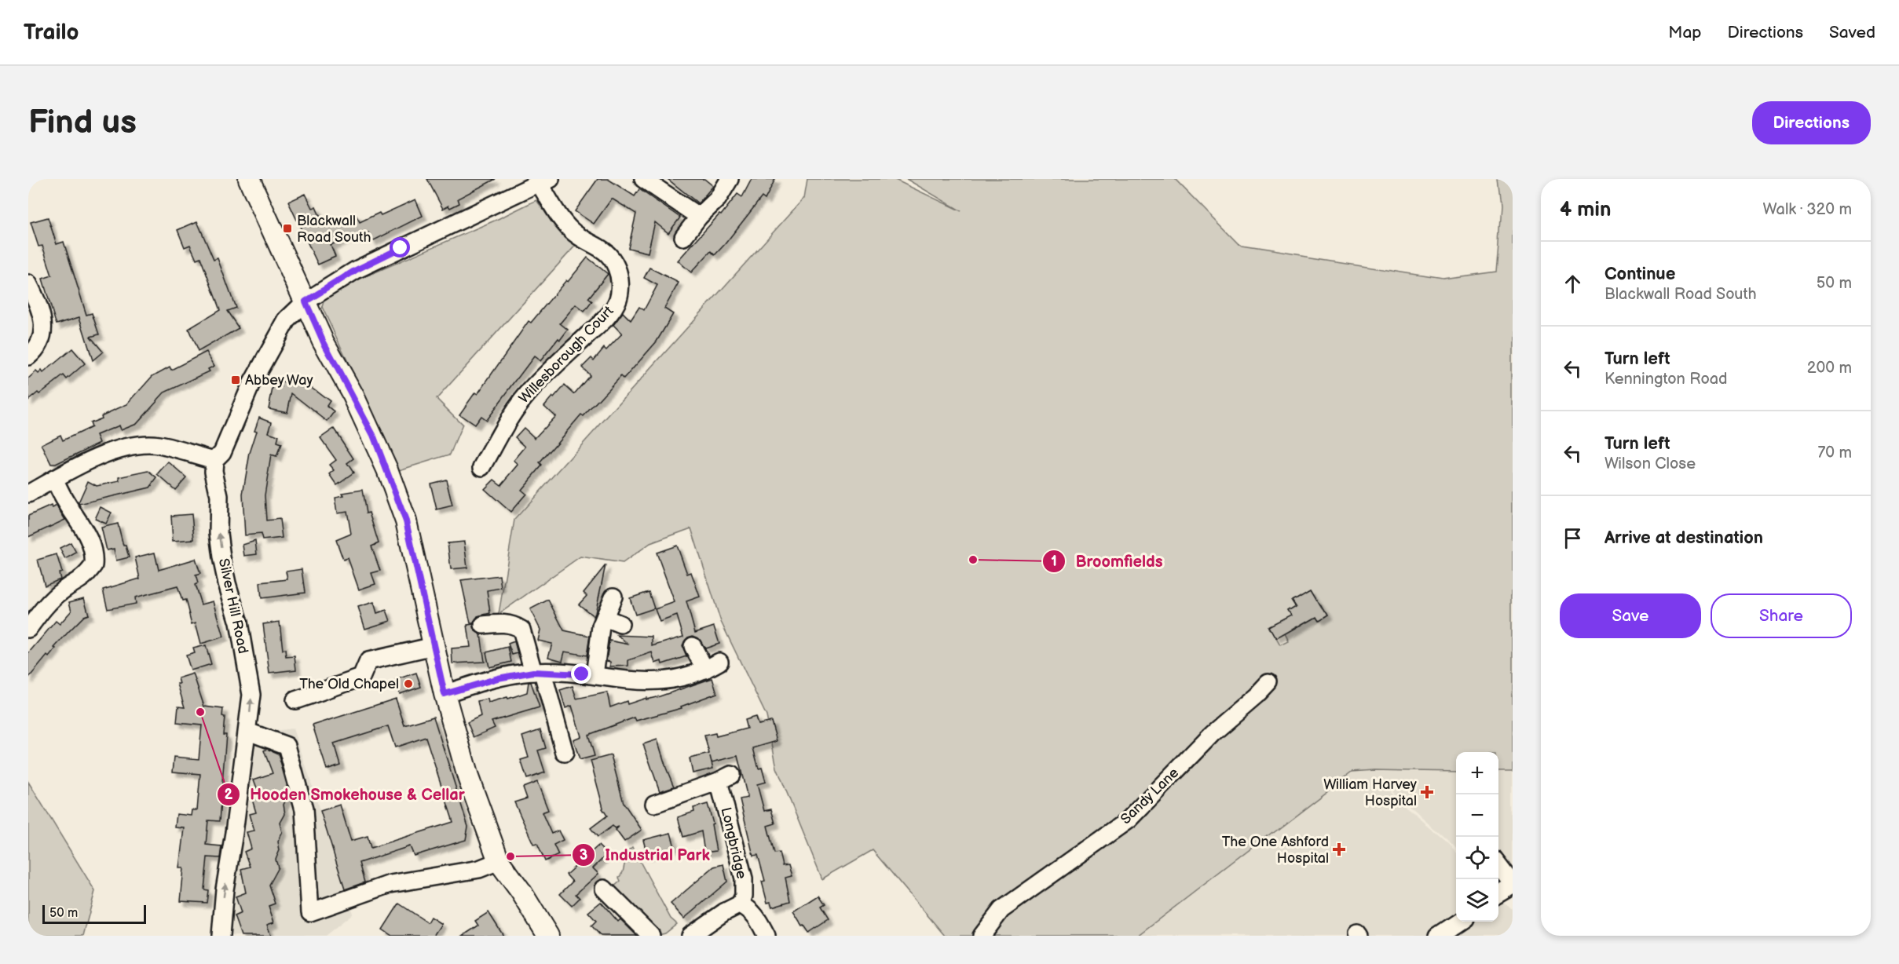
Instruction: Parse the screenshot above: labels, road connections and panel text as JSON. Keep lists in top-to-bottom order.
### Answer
{
  "streets": {
    "street": [
      "Willesborough Court",
      "Silver Hill Road",
      "Sandy Lane",
      "Longbridge"
    ]
  },
  "one_way": ["Silver Hill Road"],
  "places": {
    "transit": ["Blackwall Road South", "Abbey Way"],
    "other": [
      "Broomfields",
      "The Old Chapel",
      "Hooden Smokehouse & Cellar",
      "Industrial Park"
    ],
    "health": ["William Harvey Hospital", "The One Ashford Hospital"]
  },
  "scale_bar": "50 m",
  "page": {
    "header": "Trailo",
    "nav": ["Map", "Directions", "Saved"],
    "buttons": [
      "Directions",
      ["Save", "Share"]
    ],
    "title": "Find us",
    "heading": ["4 min", "Walk · 320 m"],
    "list": [
      ["Continue", "Blackwall Road South", "50 m"],
      ["Turn left", "Kennington Road", "200 m"],
      ["Turn left", "Wilson Close", "70 m"],
      "Arrive at destination"
    ],
    "map_buttons": ["+", "−"],
    "scale": "50 m"
  }
}
